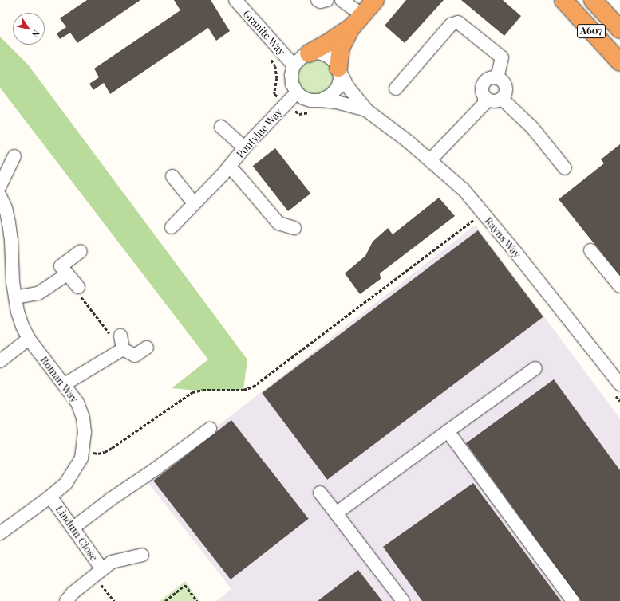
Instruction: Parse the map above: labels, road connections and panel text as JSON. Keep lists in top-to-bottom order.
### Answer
{
  "streets": {
    "highway": ["A607"],
    "street": [
      "Granite Way",
      "Pontylue Way",
      "Rayns Way",
      "Roman Way",
      "Lindum Close"
    ]
  },
  "crossings": [
    ["Granite Way", "Pontylue Way"],
    ["Granite Way", "Rayns Way"],
    ["Pontylue Way", "Rayns Way"],
    ["Roman Way", "Lindum Close"]
  ],
  "north": "bottom right"
}
